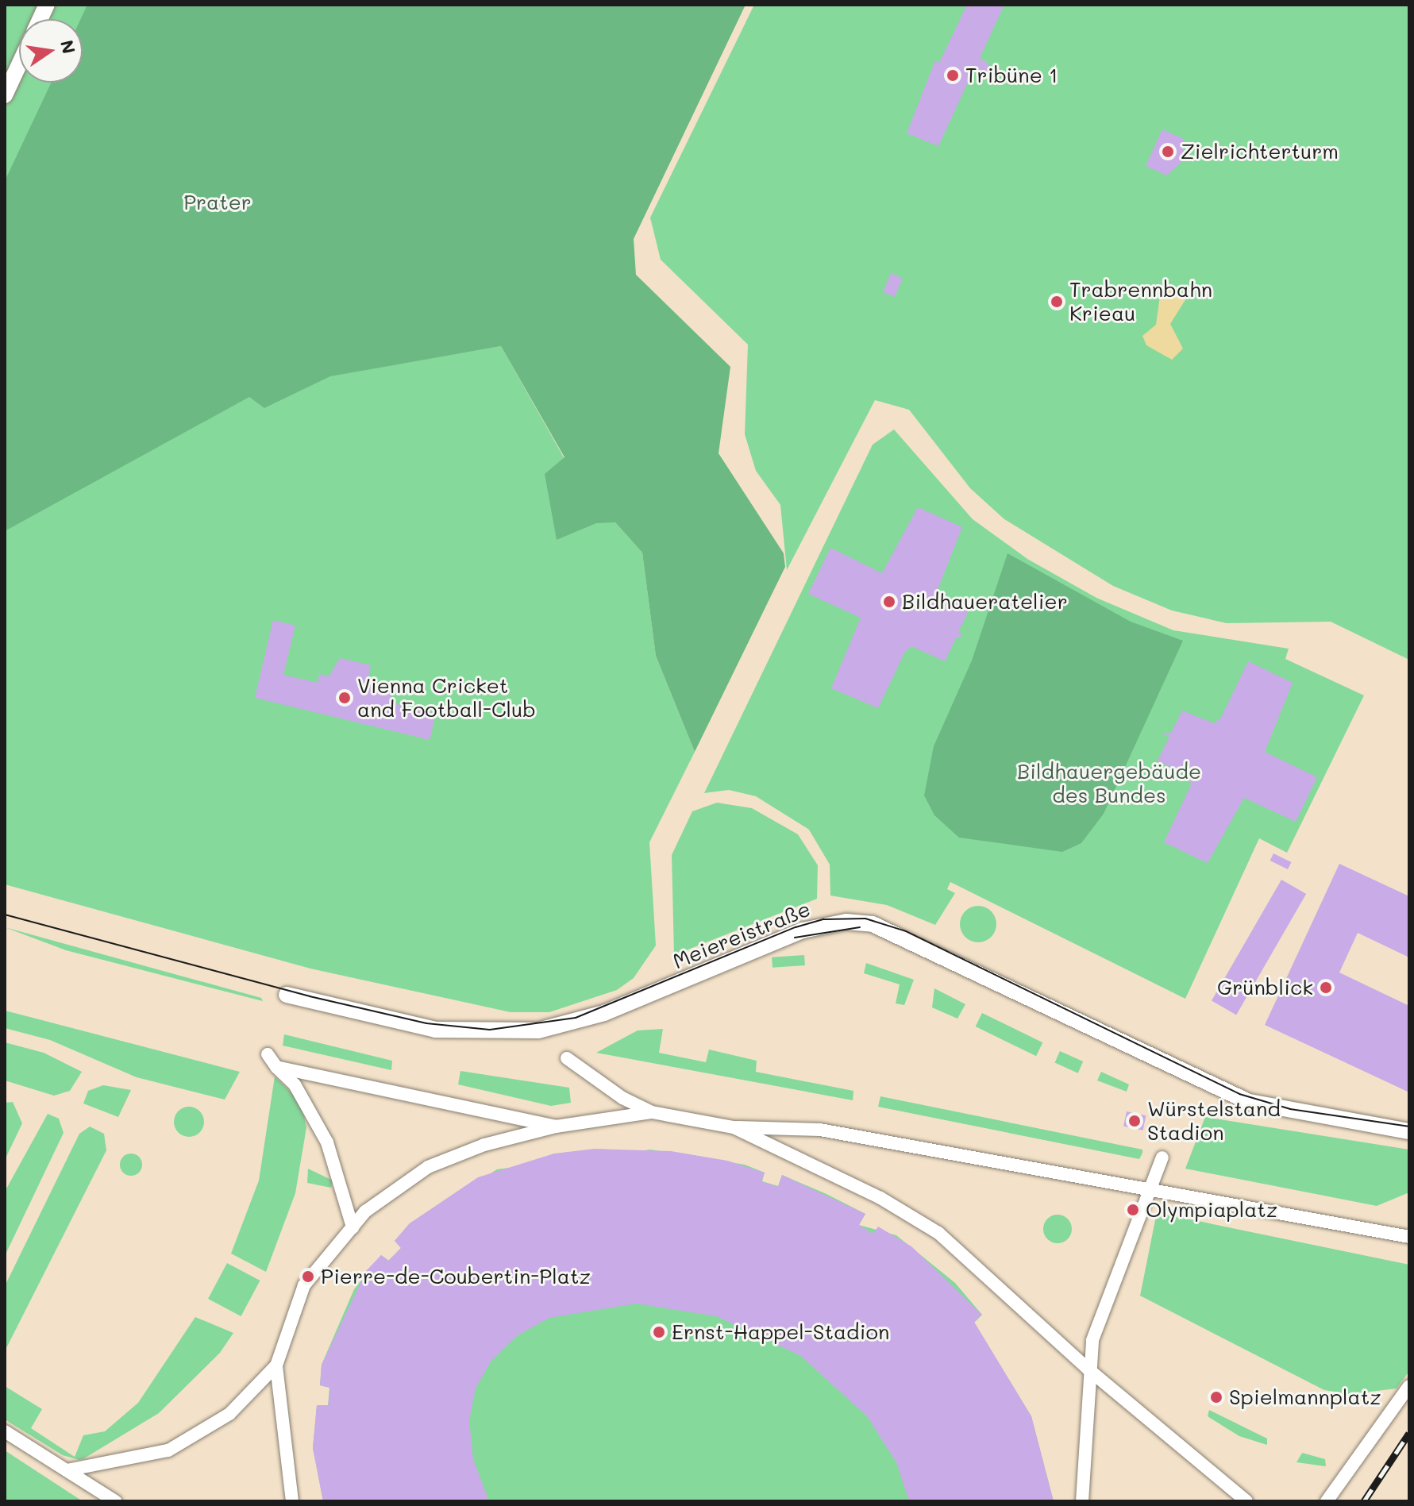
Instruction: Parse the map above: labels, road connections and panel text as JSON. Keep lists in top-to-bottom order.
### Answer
{
  "streets": {
    "street": ["Meiereistraße"]
  },
  "parks": ["Prater", "Bildhauergebäude des Bundes"],
  "places": [
    "Tribüne 1",
    "Zielrichterturm",
    "Trabrennbahn Krieau",
    "Bildhaueratelier",
    "Vienna Cricket and Football-Club",
    "Grünblick",
    "Würstelstand Stadion",
    "Olympiaplatz",
    "Pierre-de-Coubertin-Platz",
    "Ernst-Happel-Stadion",
    "Spielmannplatz"
  ],
  "north": "right"
}
